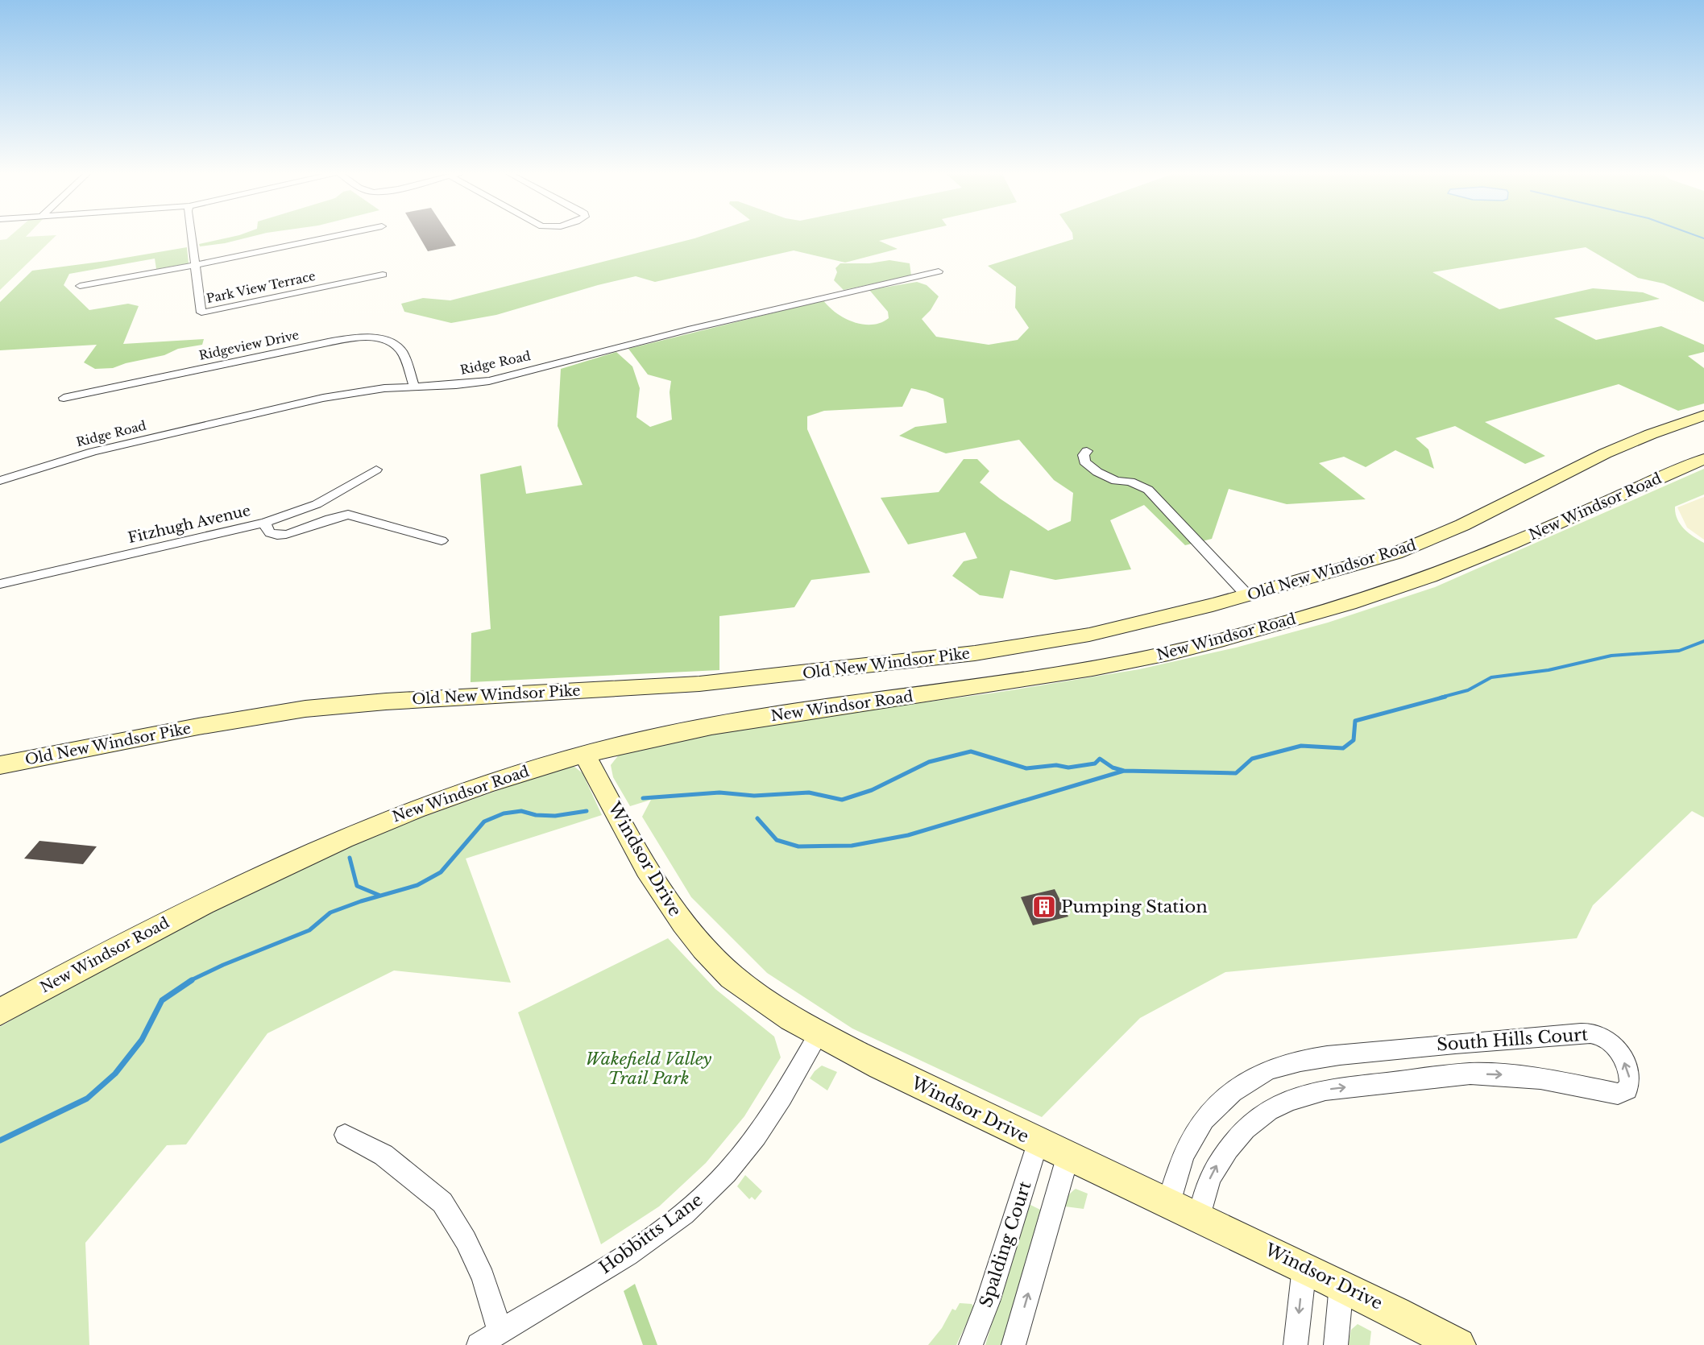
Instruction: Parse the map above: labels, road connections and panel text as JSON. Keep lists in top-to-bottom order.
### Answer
{
  "streets": {
    "street": [
      "Park View Terrace",
      "Ridgeview Drive",
      "Ridge Road",
      "New Windsor Road",
      "Fitzhugh Avenue",
      "Old New Windsor Road",
      "Old New Windsor Pike",
      "Windsor Drive",
      "South Hills Court",
      "Hobbitts Lane",
      "Spalding Court"
    ]
  },
  "crossings": [
    ["Ridgeview Drive", "Ridge Road"],
    ["New Windsor Road", "Windsor Drive"],
    ["Old New Windsor Road", "Old New Windsor Pike"],
    ["Windsor Drive", "South Hills Court"],
    ["Windsor Drive", "Hobbitts Lane"],
    ["Windsor Drive", "Spalding Court"]
  ],
  "parks": ["Wakefield Valley Trail Park"],
  "places": {
    "building": ["Pumping Station"]
  }
}
